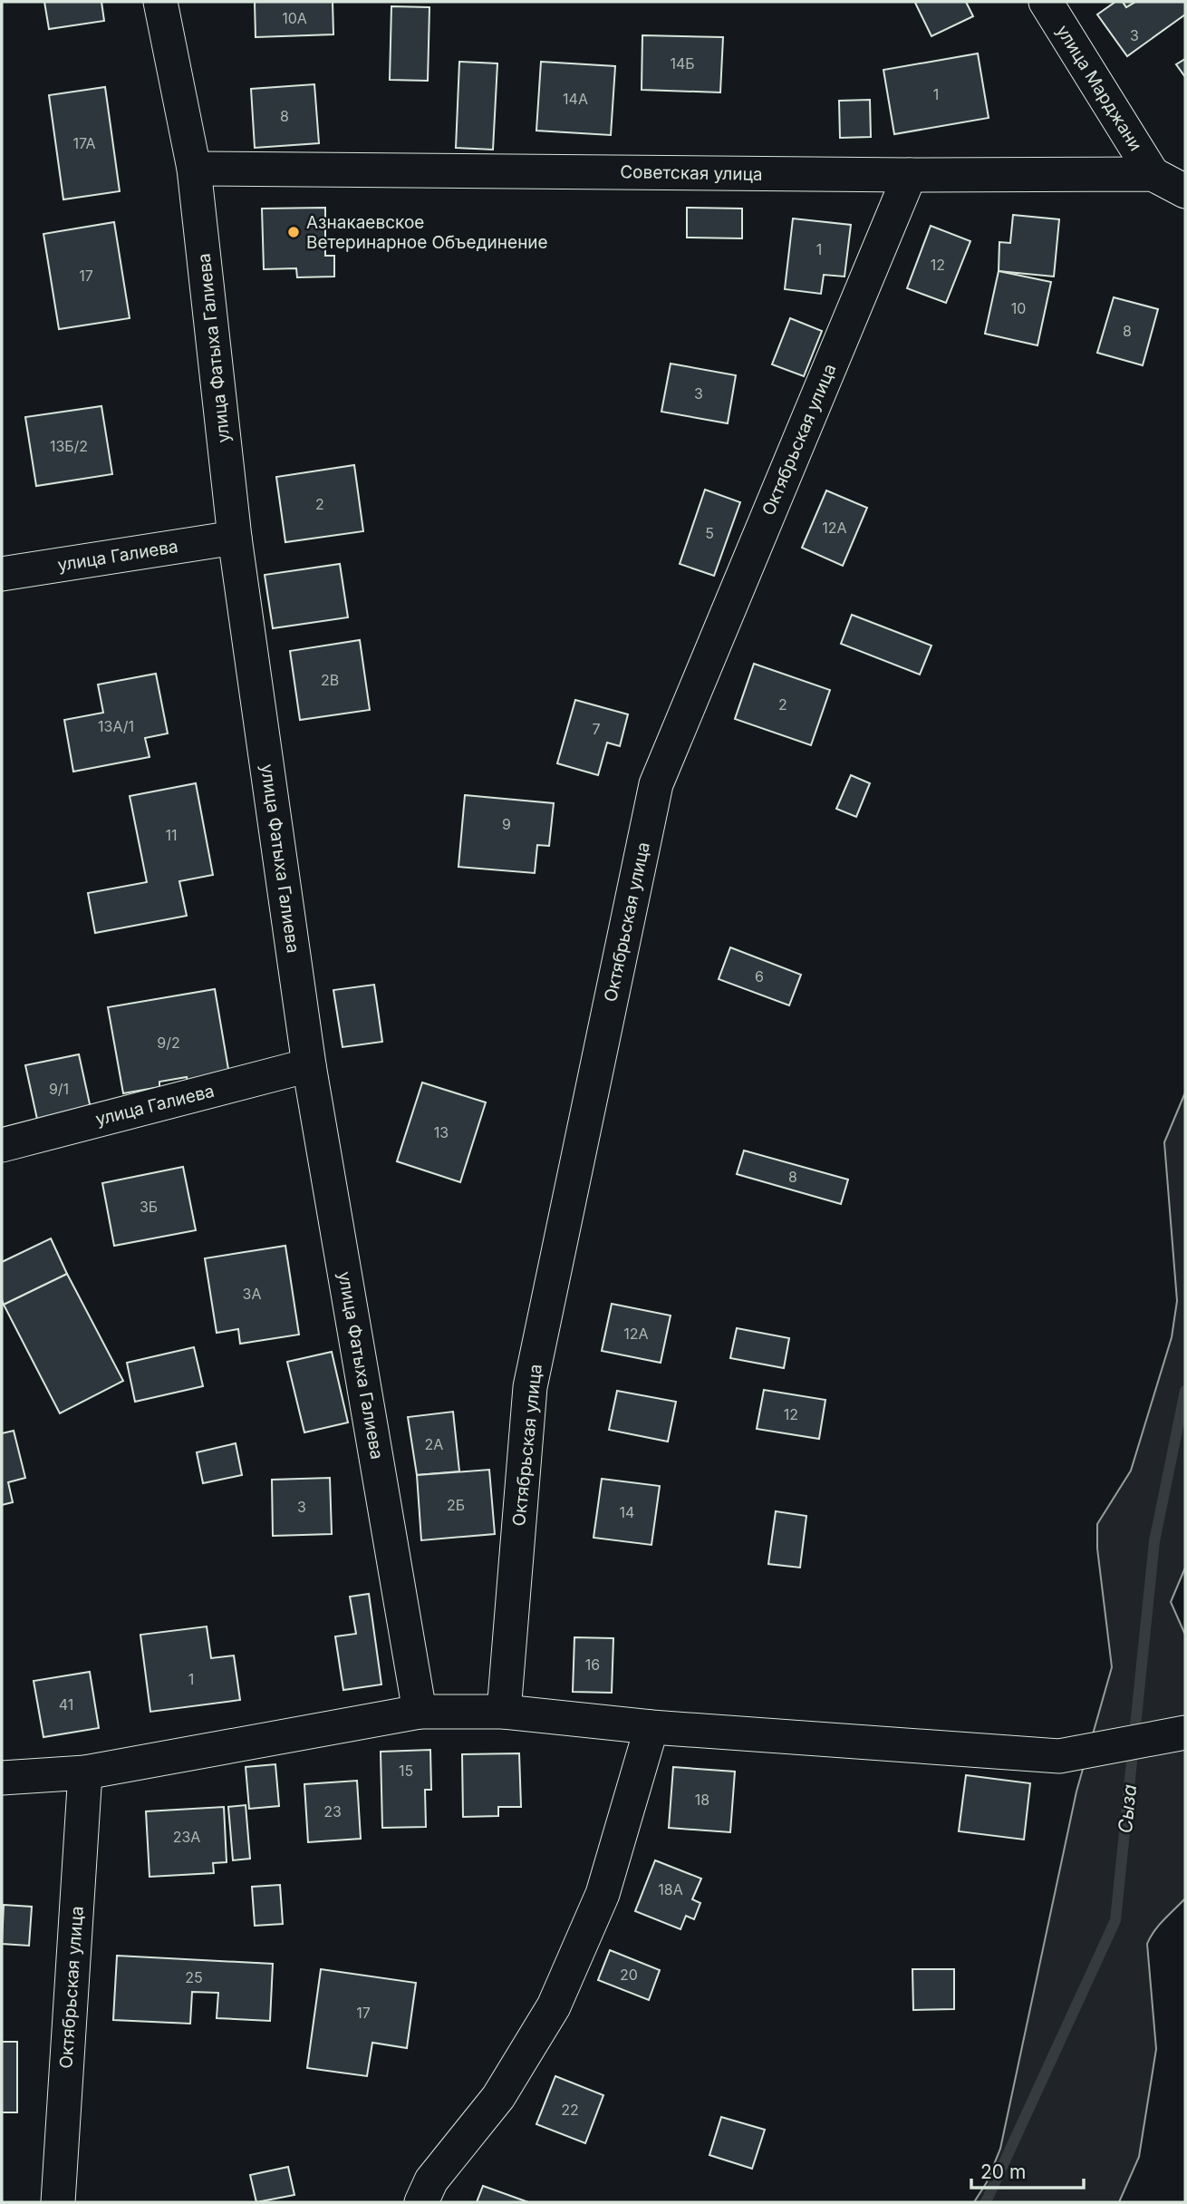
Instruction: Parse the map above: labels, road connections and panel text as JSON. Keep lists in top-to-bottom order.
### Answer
{
  "streets": {
    "street": [
      "улица Марджани",
      "Советская улица",
      "улица Фатыха Галиева",
      "Октябрьская улица",
      "улица Галиева"
    ]
  },
  "crossings": [
    ["улица Марджани", "Советская улица"],
    ["Советская улица", "улица Фатыха Галиева"],
    ["Советская улица", "Октябрьская улица"],
    ["улица Фатыха Галиева", "улица Галиева"]
  ],
  "water": ["Сыза"],
  "places": ["Азнакаевское Ветеринарное Объединение"],
  "house_numbers": [
    "10А",
    "3",
    "14Б",
    "1",
    "14А",
    "8",
    "17А",
    "1",
    "12",
    "17",
    "10",
    "8",
    "3",
    "13Б/2",
    "2",
    "12А",
    "5",
    "2В",
    "2",
    "13А/1",
    "7",
    "9",
    "11",
    "6",
    "9/2",
    "9/1",
    "13",
    "8",
    "3Б",
    "3А",
    "12А",
    "12",
    "2А",
    "2Б",
    "3",
    "14",
    "16",
    "1",
    "41",
    "15",
    "18",
    "23",
    "23А",
    "18А",
    "20",
    "25",
    "17",
    "22"
  ],
  "scale_bar": "20 m"
}
